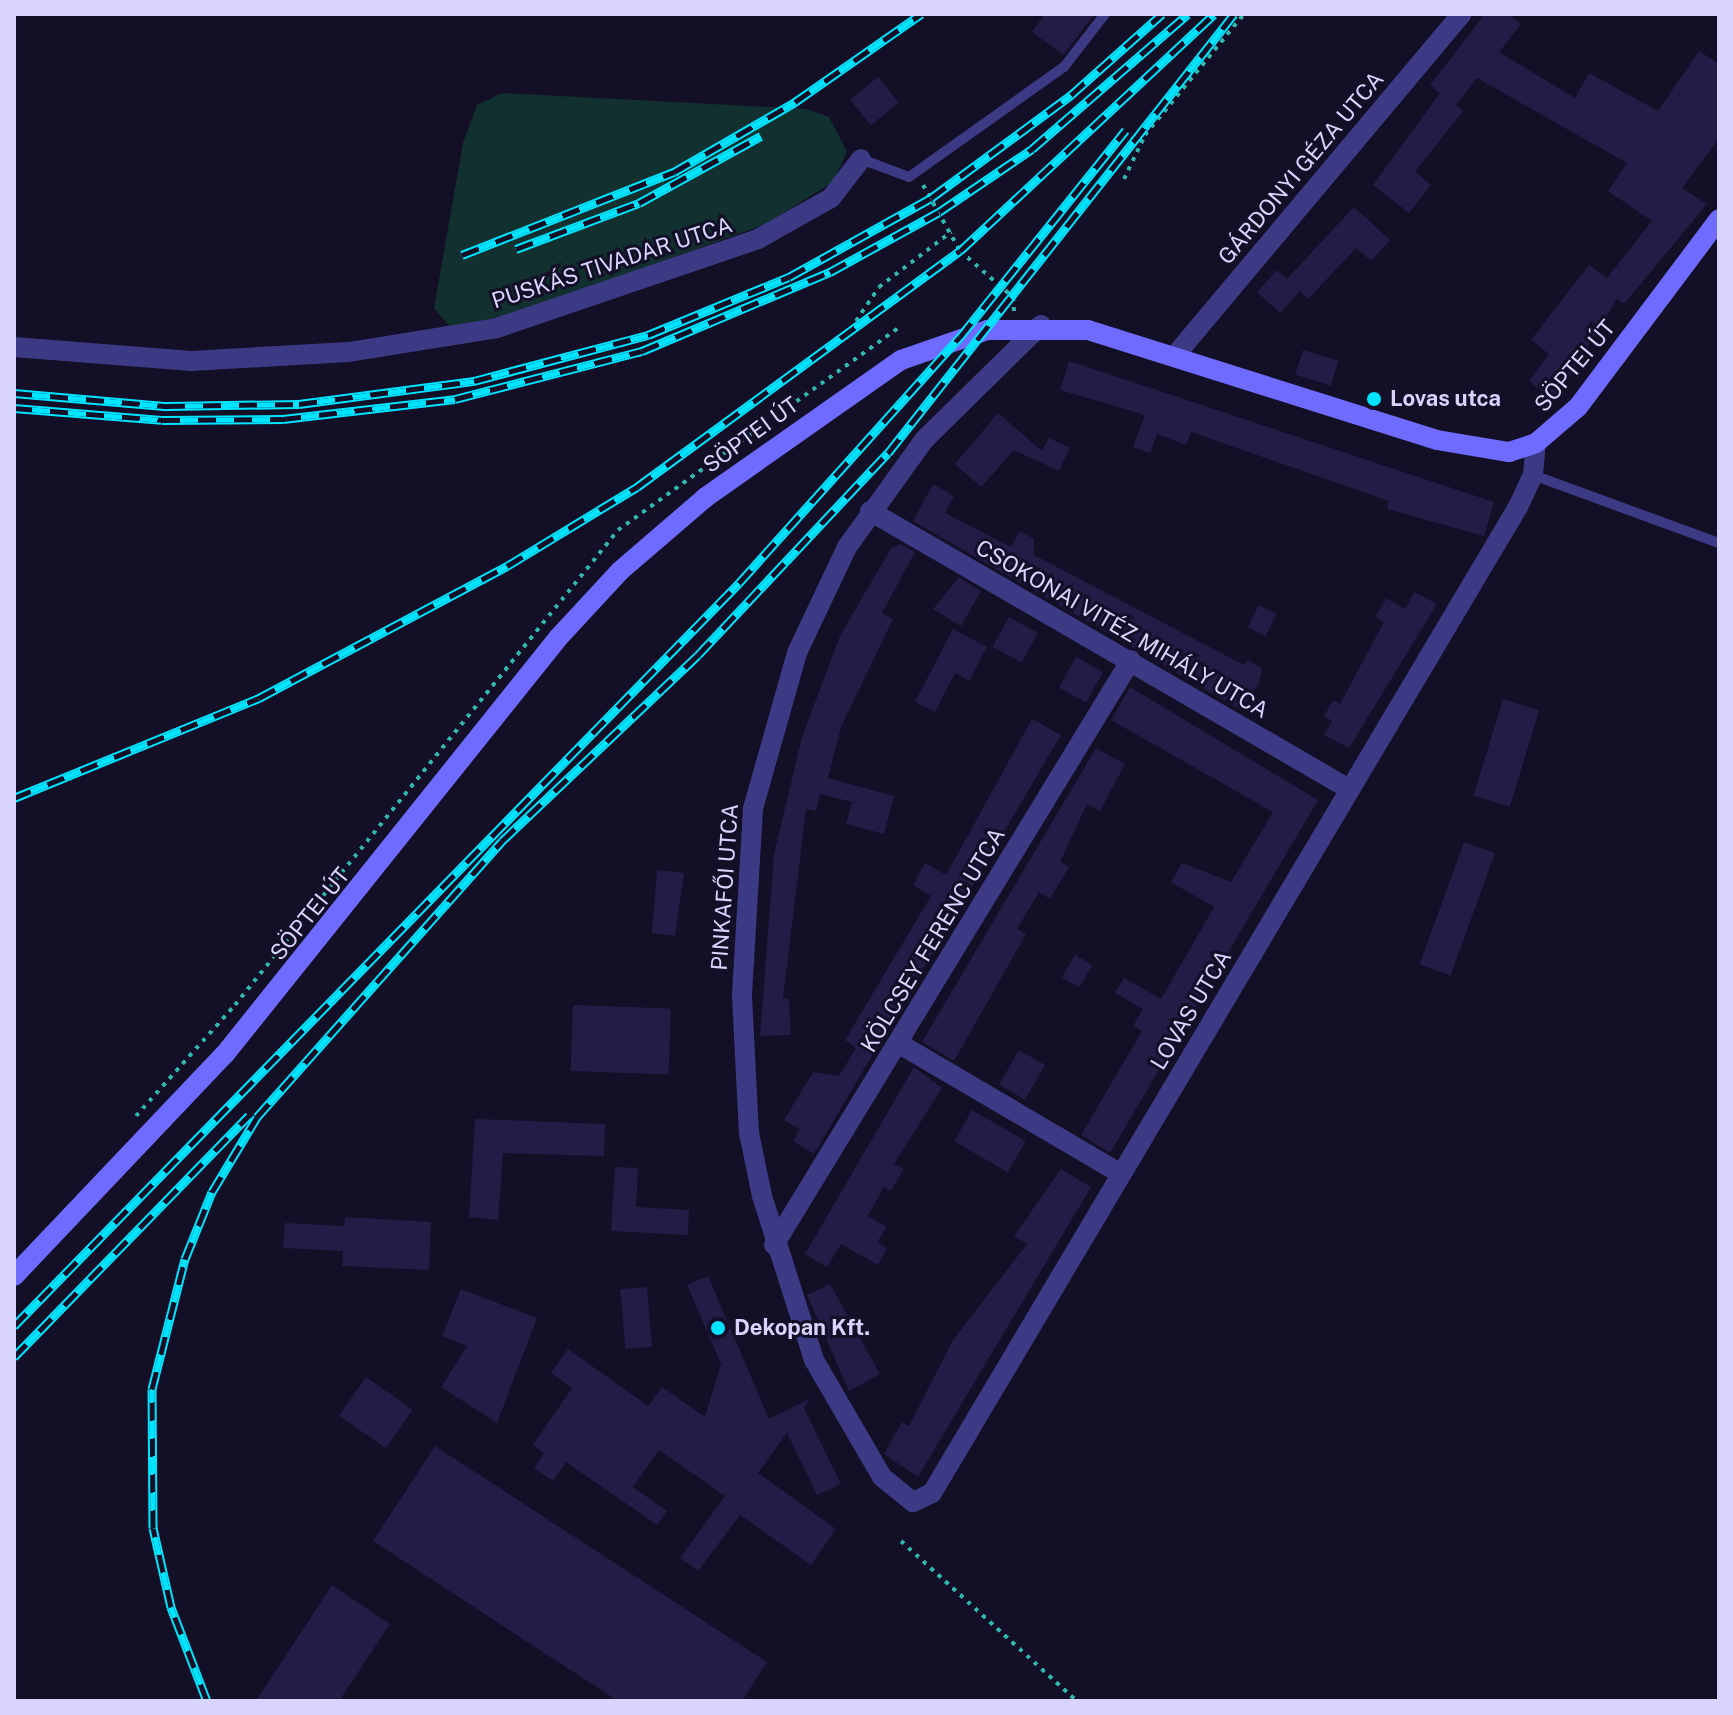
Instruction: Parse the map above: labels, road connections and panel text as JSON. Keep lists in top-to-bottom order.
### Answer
{
  "streets": {
    "street": [
      "GÁRDONYI GÉZA UTCA",
      "PUSKÁS TIVADAR UTCA",
      "SÖPTEI ÚT",
      "CSOKONAI VITÉZ MIHÁLY UTCA",
      "PINKAFŐI UTCA",
      "KÖLCSEY FERENC UTCA",
      "LOVAS UTCA"
    ]
  },
  "crossings": [
    ["GÁRDONYI GÉZA UTCA", "SÖPTEI ÚT"],
    ["SÖPTEI ÚT", "PINKAFŐI UTCA"],
    ["SÖPTEI ÚT", "LOVAS UTCA"],
    ["CSOKONAI VITÉZ MIHÁLY UTCA", "PINKAFŐI UTCA"],
    ["CSOKONAI VITÉZ MIHÁLY UTCA", "KÖLCSEY FERENC UTCA"],
    ["CSOKONAI VITÉZ MIHÁLY UTCA", "LOVAS UTCA"],
    ["PINKAFŐI UTCA", "KÖLCSEY FERENC UTCA"],
    ["PINKAFŐI UTCA", "LOVAS UTCA"]
  ],
  "places": ["Lovas utca", "Dekopan Kft."]
}
